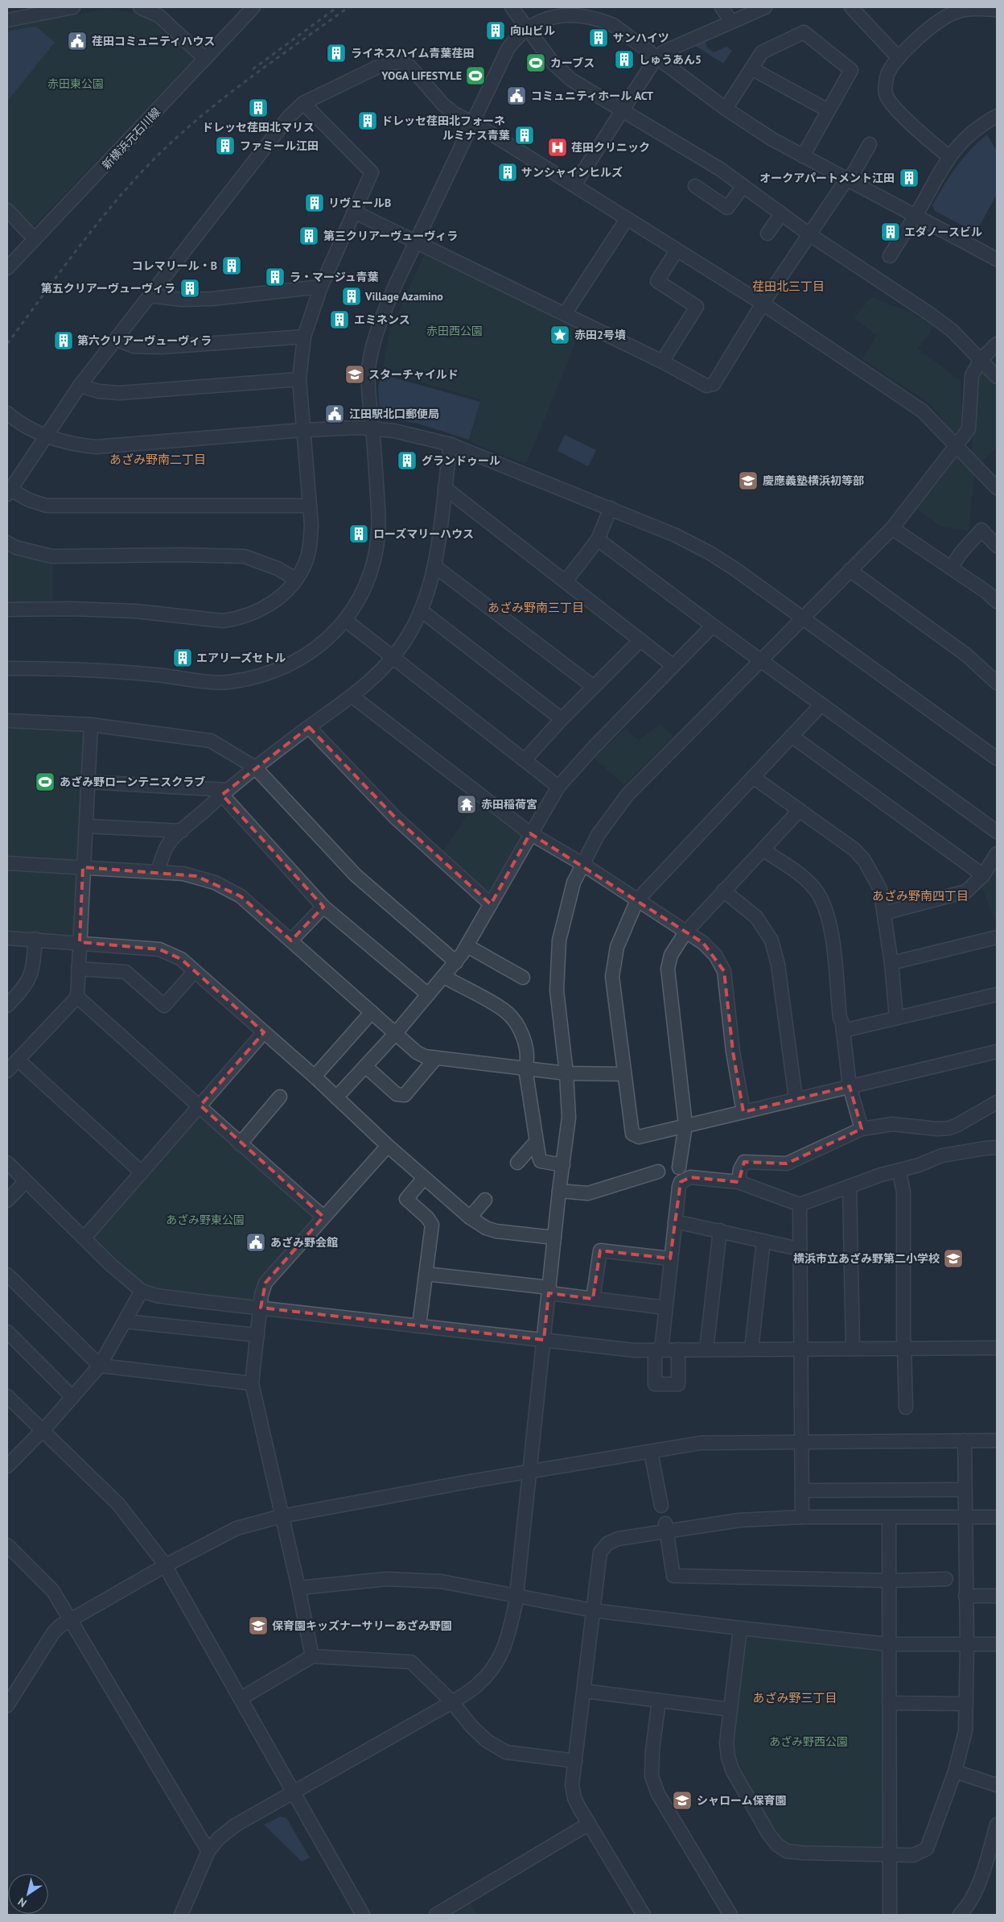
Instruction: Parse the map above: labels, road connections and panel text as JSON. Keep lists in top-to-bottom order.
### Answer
{
  "streets": {
    "street": ["新横浜元石川線"]
  },
  "districts": [
    "荏田北三丁目",
    "あざみ野南二丁目",
    "あざみ野南三丁目",
    "あざみ野南四丁目",
    "あざみ野三丁目"
  ],
  "parks": [
    "赤田東公園",
    "赤田西公園",
    "あざみ野東公園",
    "あざみ野西公園"
  ],
  "places": {
    "building": [
      "向山ビル",
      "サンハイツ",
      "ライネスハイム青葉荏田",
      "しゅうあん5",
      "ドレッセ荏田北マリス",
      "ドレッセ荏田北フォーネ",
      "ルミナス青葉",
      "ファミール江田",
      "サンシャインヒルズ",
      "オークアパートメント江田",
      "リヴェールB",
      "エダノースビル",
      "第三クリアーヴューヴィラ",
      "コレマリール・B",
      "ラ・マージュ青葉",
      "第五クリアーヴューヴィラ",
      "Village Azamino",
      "エミネンス",
      "第六クリアーヴューヴィラ",
      "グランドゥール",
      "ローズマリーハウス",
      "エアリーズセトル"
    ],
    "public building": [
      "荏田コミュニティハウス",
      "コミュニティホール ACT",
      "江田駅北口郵便局",
      "あざみ野会館"
    ],
    "sports": ["カーブス", "YOGA LIFESTYLE", "あざみ野ローンテニスクラブ"],
    "hospital": ["荏田クリニック"],
    "place": ["赤田2号墳"],
    "school or university": [
      "スターチャイルド",
      "慶應義塾横浜初等部",
      "横浜市立あざみ野第二小学校",
      "保育園キッズナーサリーあざみ野園",
      "シャローム保育園"
    ],
    "temple": ["赤田稲荷宮"]
  },
  "north": "bottom left"
}
